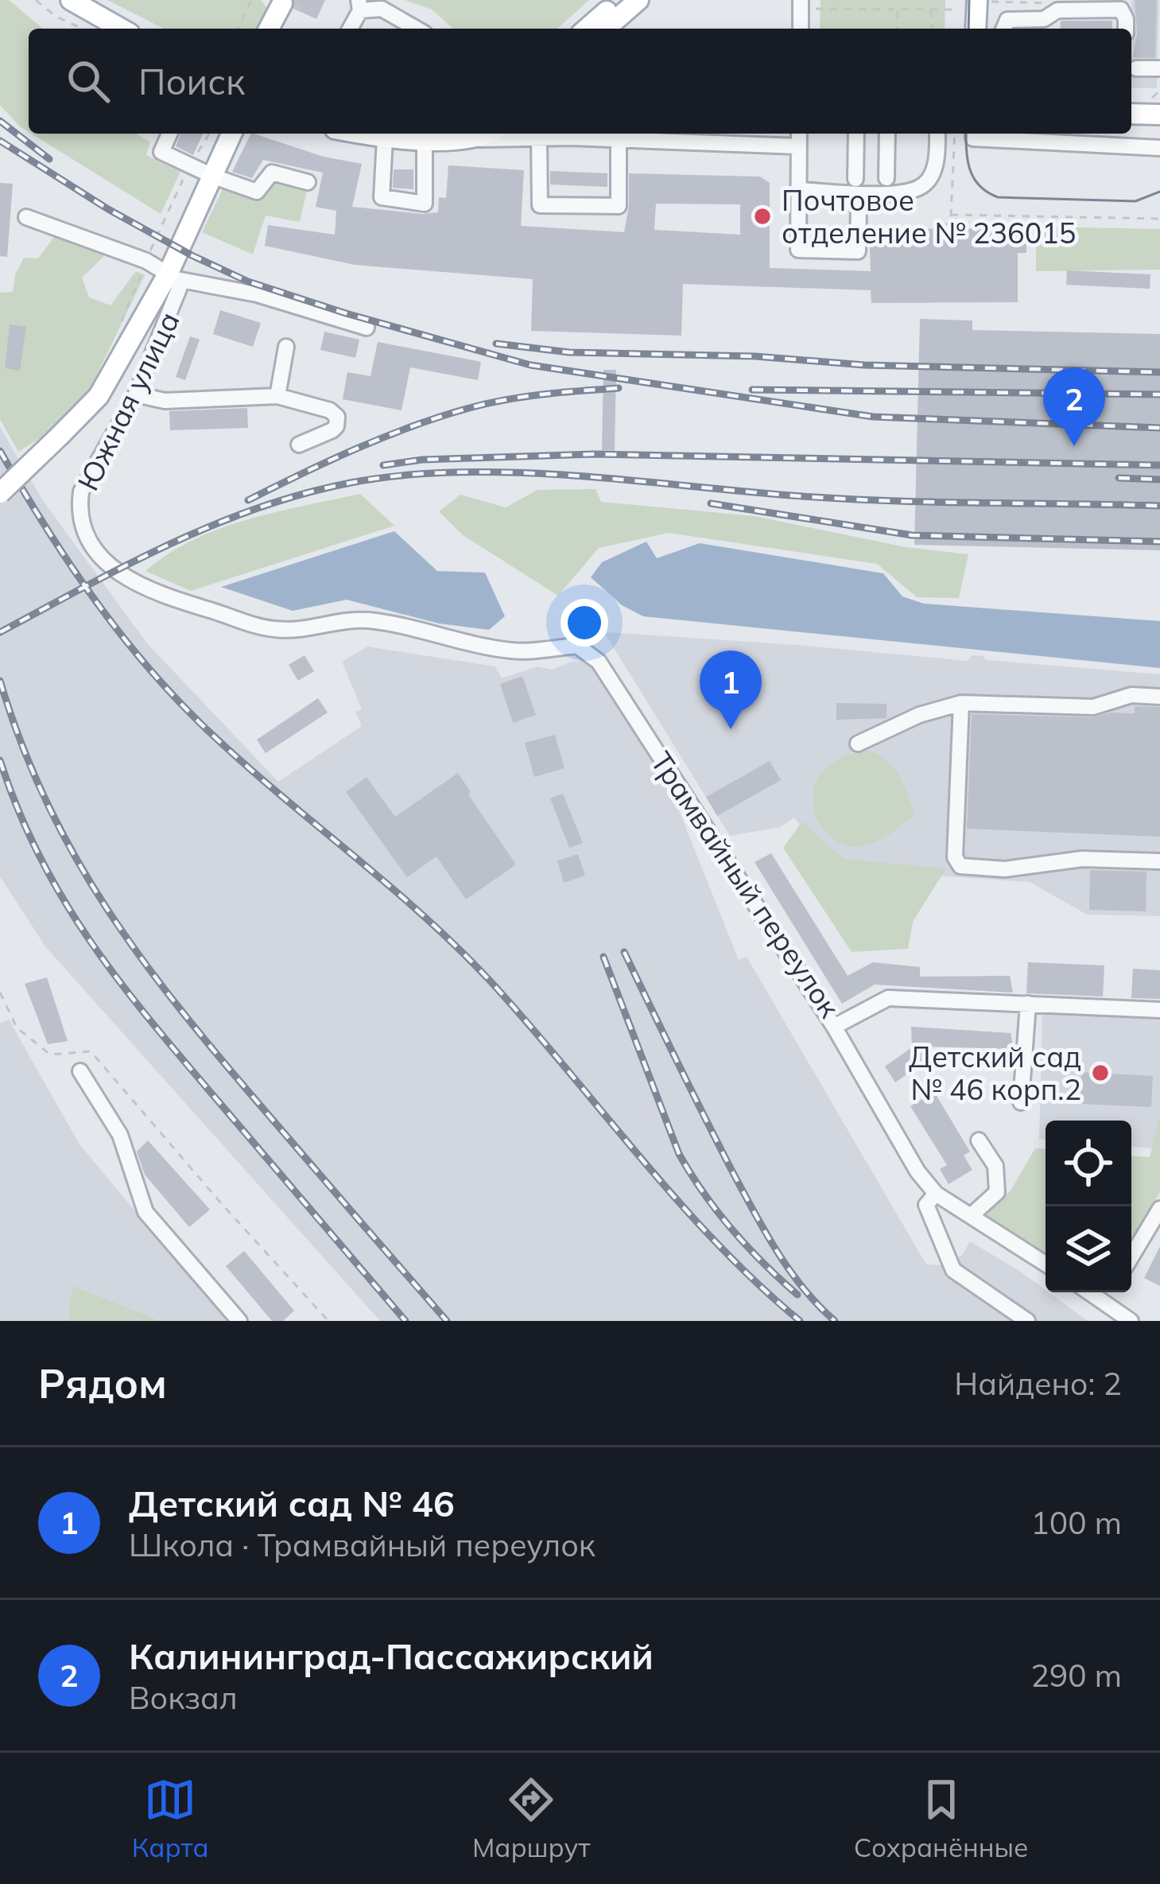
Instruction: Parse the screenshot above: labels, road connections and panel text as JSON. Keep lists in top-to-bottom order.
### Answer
{
  "streets": {
    "street": ["Южная улица", "Трамвайный переулок"]
  },
  "crossings": [
    ["Южная улица", "Трамвайный переулок"]
  ],
  "places": ["Почтовое отделение № 236015", "Детский сад № 46 корп.2"],
  "page": {
    "search": "Поиск",
    "pins": ["2", "1"],
    "heading": ["Рядом", "Найдено: 2"],
    "list": [
      {
        "mark": "1",
        "name": "Детский сад № 46",
        "note": "Школа · Трамвайный переулок",
        "value": "100 m"
      },
      {
        "mark": "2",
        "name": "Калининград-Пассажирский",
        "note": "Вокзал",
        "value": "290 m"
      }
    ],
    "nav": ["Карта", "Маршрут", "Сохранённые"]
  }
}
